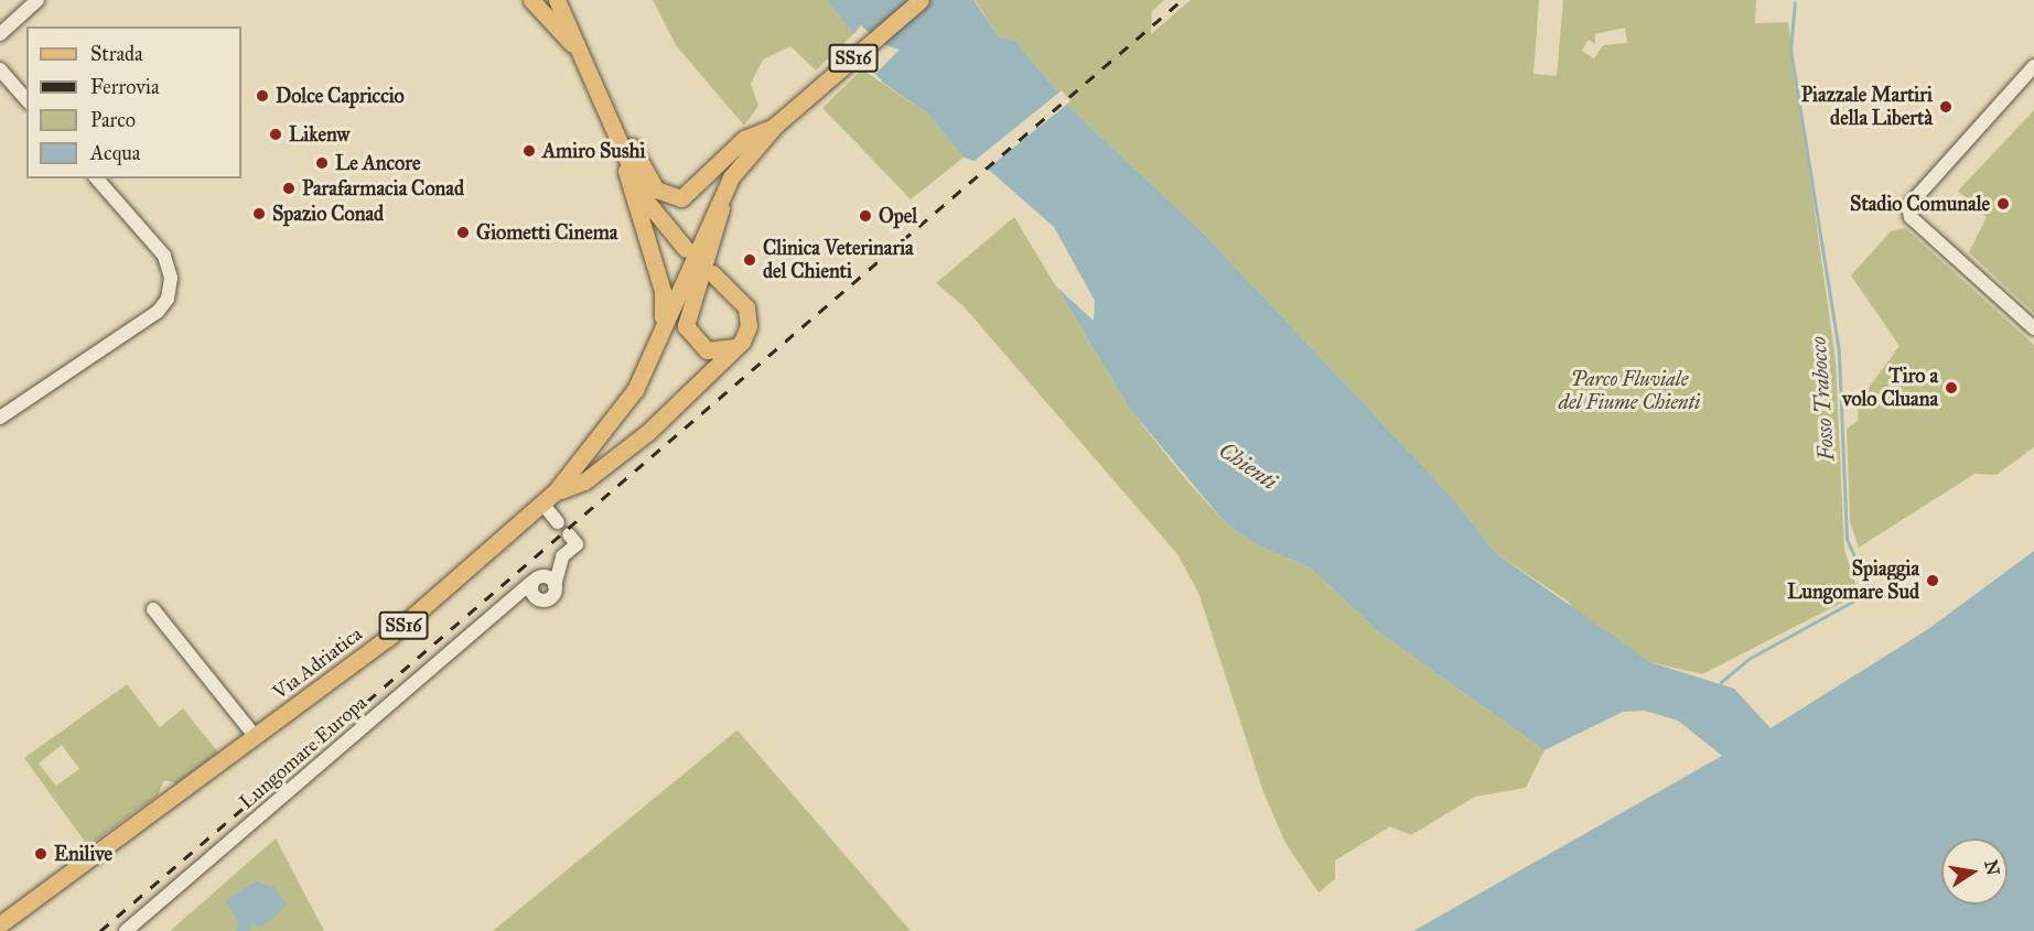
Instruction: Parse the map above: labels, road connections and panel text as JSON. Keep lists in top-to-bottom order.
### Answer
{
  "streets": {
    "main road": ["SS16", "Via Adriatica"],
    "street": ["Lungomare Europa"]
  },
  "crossings": [
    ["SS16", "Via Adriatica"]
  ],
  "water": ["Fosso Trabocco", "Chienti"],
  "parks": ["Parco Fluviale del Fiume Chienti"],
  "places": [
    "Dolce Capriccio",
    "Piazzale Martiri della Libertà",
    "Likenw",
    "Amiro Sushi",
    "Le Ancore",
    "Parafarmacia Conad",
    "Stadio Comunale",
    "Spazio Conad",
    "Opel",
    "Giometti Cinema",
    "Clinica Veterinaria del Chienti",
    "Tiro a volo Cluana",
    "Spiaggia Lungomare Sud",
    "Enilive"
  ],
  "legend": [
    "Strada",
    "Ferrovia",
    "Parco",
    "Acqua"
  ],
  "north": "right"
}
